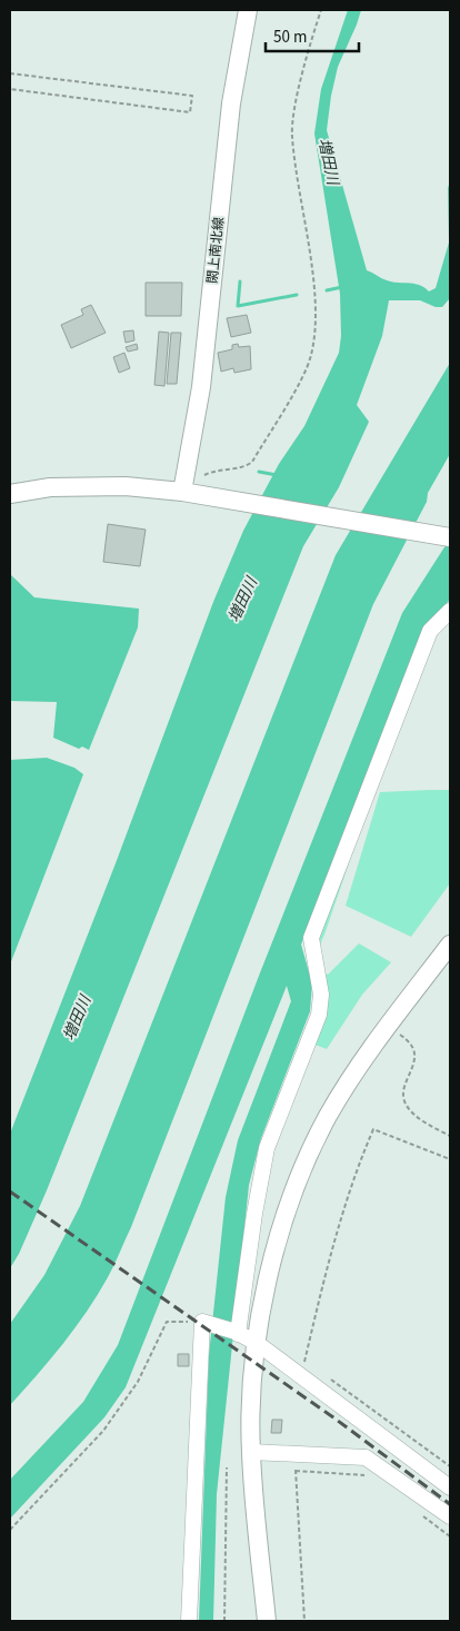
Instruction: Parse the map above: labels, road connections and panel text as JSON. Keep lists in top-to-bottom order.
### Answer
{
  "streets": {
    "street": ["閖上南北線"]
  },
  "water": ["増田川"],
  "scale_bar": "50 m"
}
